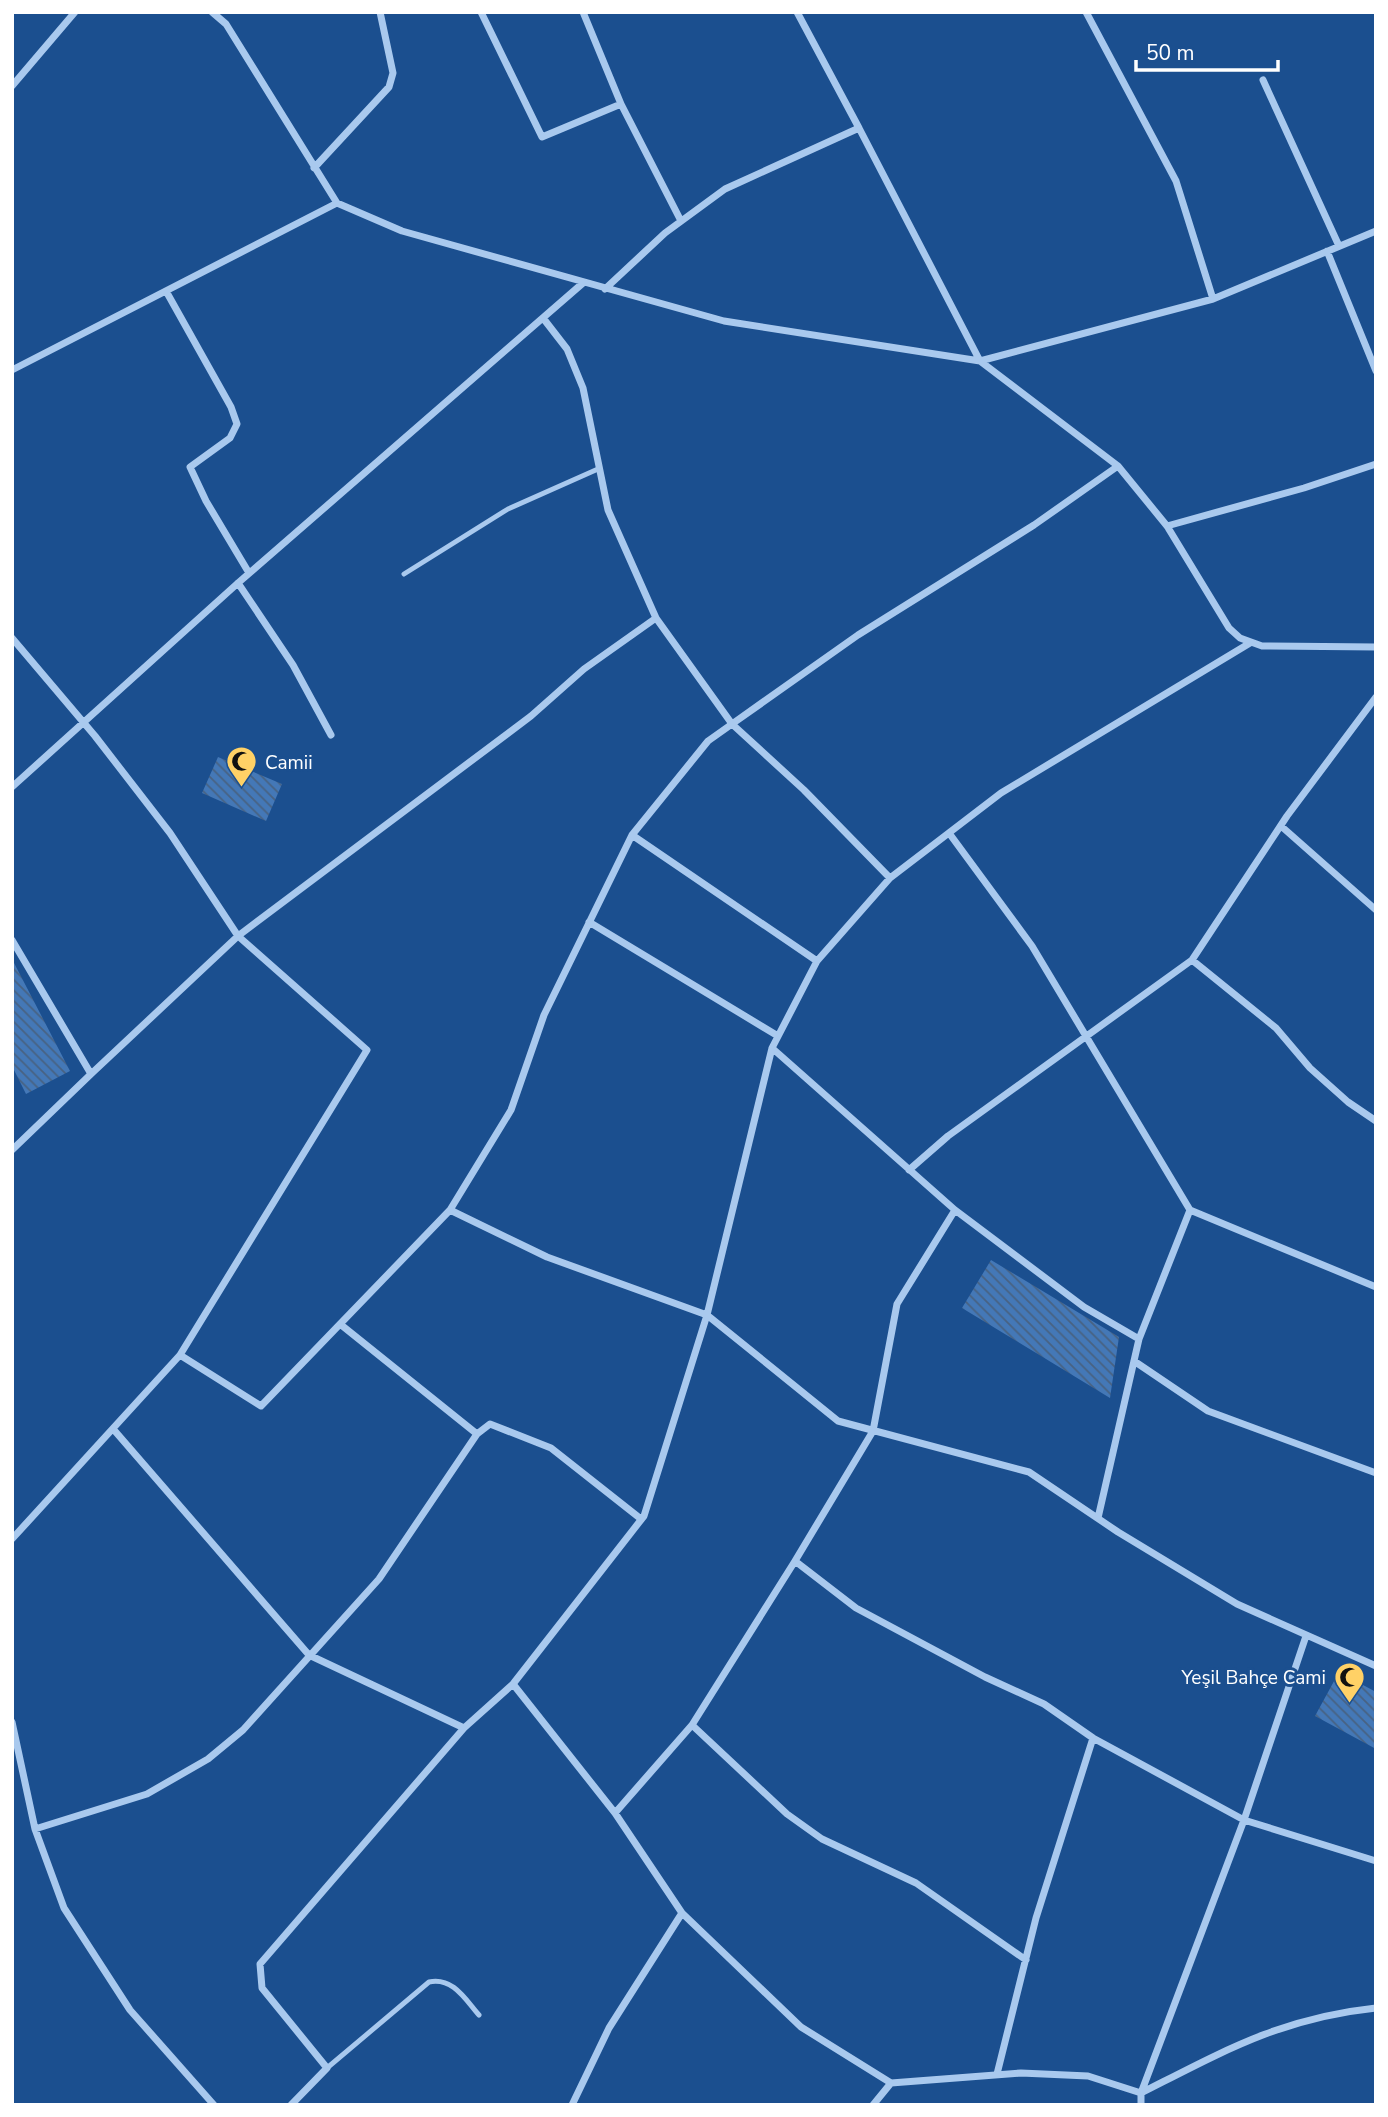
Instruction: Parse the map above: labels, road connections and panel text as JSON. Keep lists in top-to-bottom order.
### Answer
{
  "places": {
    "mosque": ["Camii", "Yeşil Bahçe Cami"]
  },
  "scale_bar": "50 m"
}
